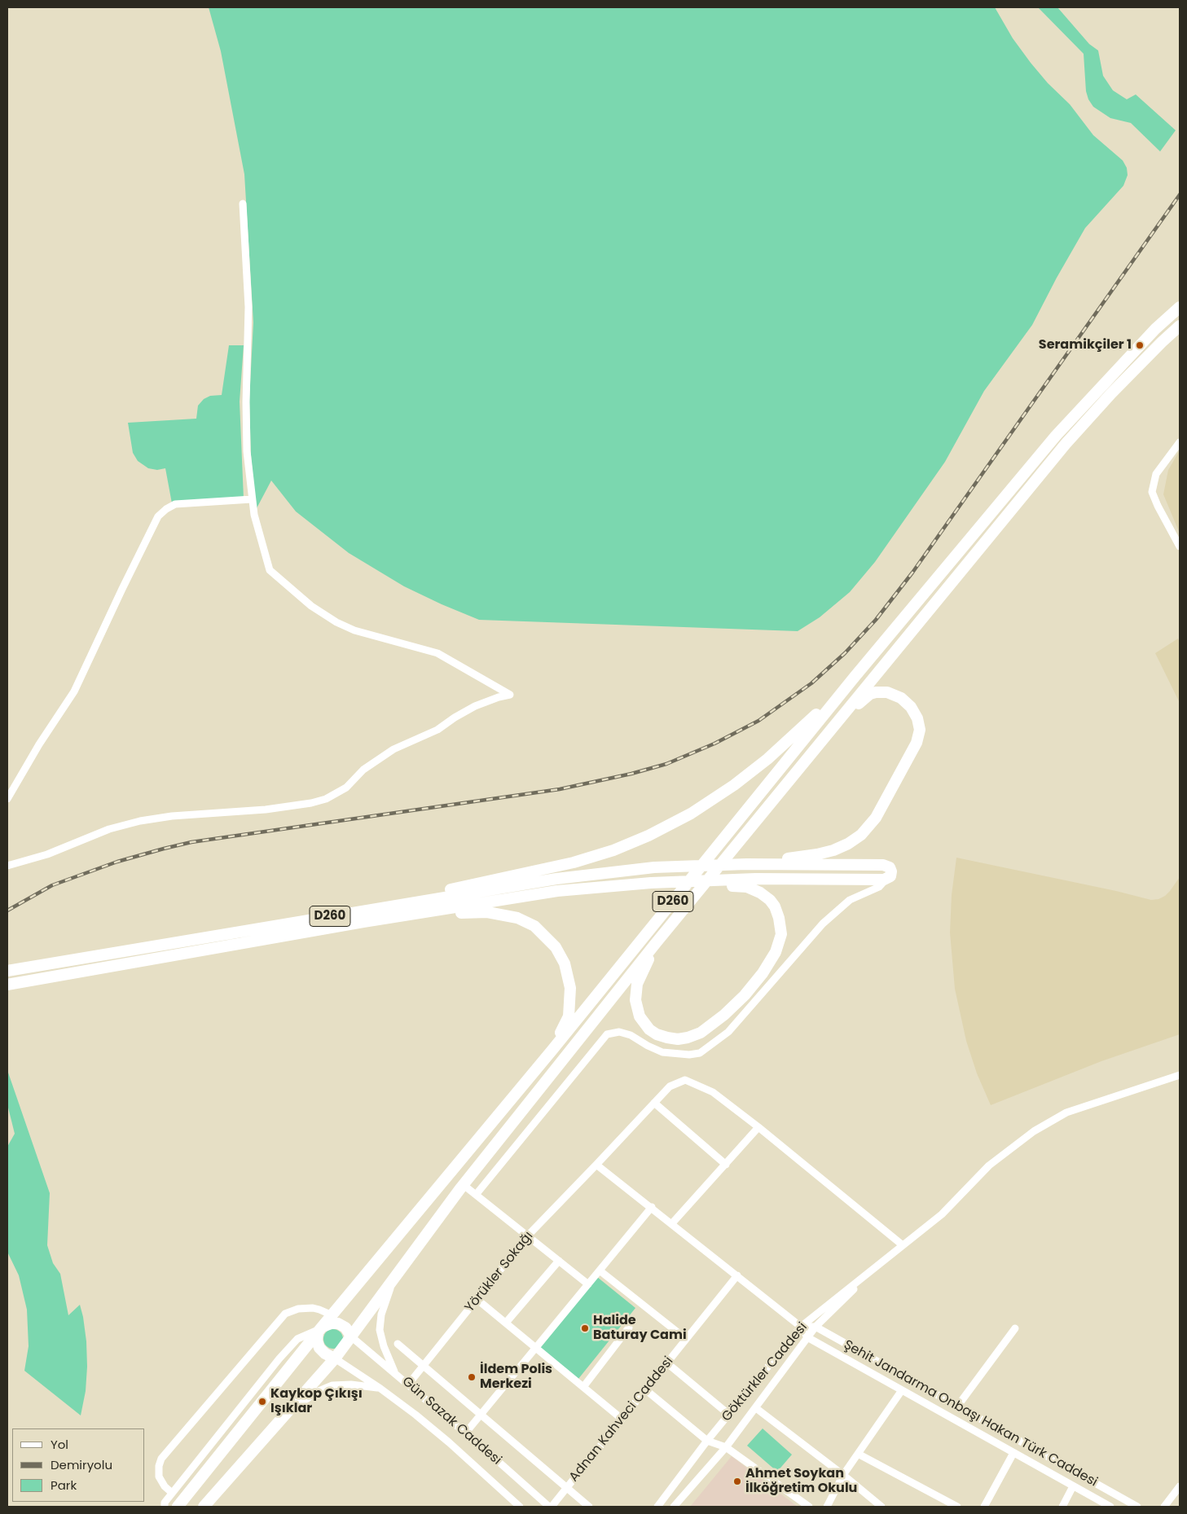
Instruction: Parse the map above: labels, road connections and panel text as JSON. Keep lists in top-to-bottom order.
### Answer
{
  "streets": {
    "highway": ["D260"],
    "street": [
      "Yörükler Sokağı",
      "Göktürkler Caddesi",
      "Şehit Jandarma Onbaşı Hakan Türk Caddesi",
      "Adnan Kahveci Caddesi",
      "Gün Sazak Caddesi"
    ]
  },
  "crossings": [
    ["D260", "Gün Sazak Caddesi"],
    ["Yörükler Sokağı", "Şehit Jandarma Onbaşı Hakan Türk Caddesi"],
    ["Yörükler Sokağı", "Gün Sazak Caddesi"],
    ["Göktürkler Caddesi", "Şehit Jandarma Onbaşı Hakan Türk Caddesi"],
    ["Şehit Jandarma Onbaşı Hakan Türk Caddesi", "Adnan Kahveci Caddesi"],
    ["Adnan Kahveci Caddesi", "Gün Sazak Caddesi"]
  ],
  "places": [
    "Seramikçiler 1",
    "Halide Baturay Cami",
    "İldem Polis Merkezi",
    "Kaykop Çıkışı Işıklar",
    "Ahmet Soykan İlköğretim Okulu"
  ],
  "legend": ["Yol", "Demiryolu", "Park"]
}
